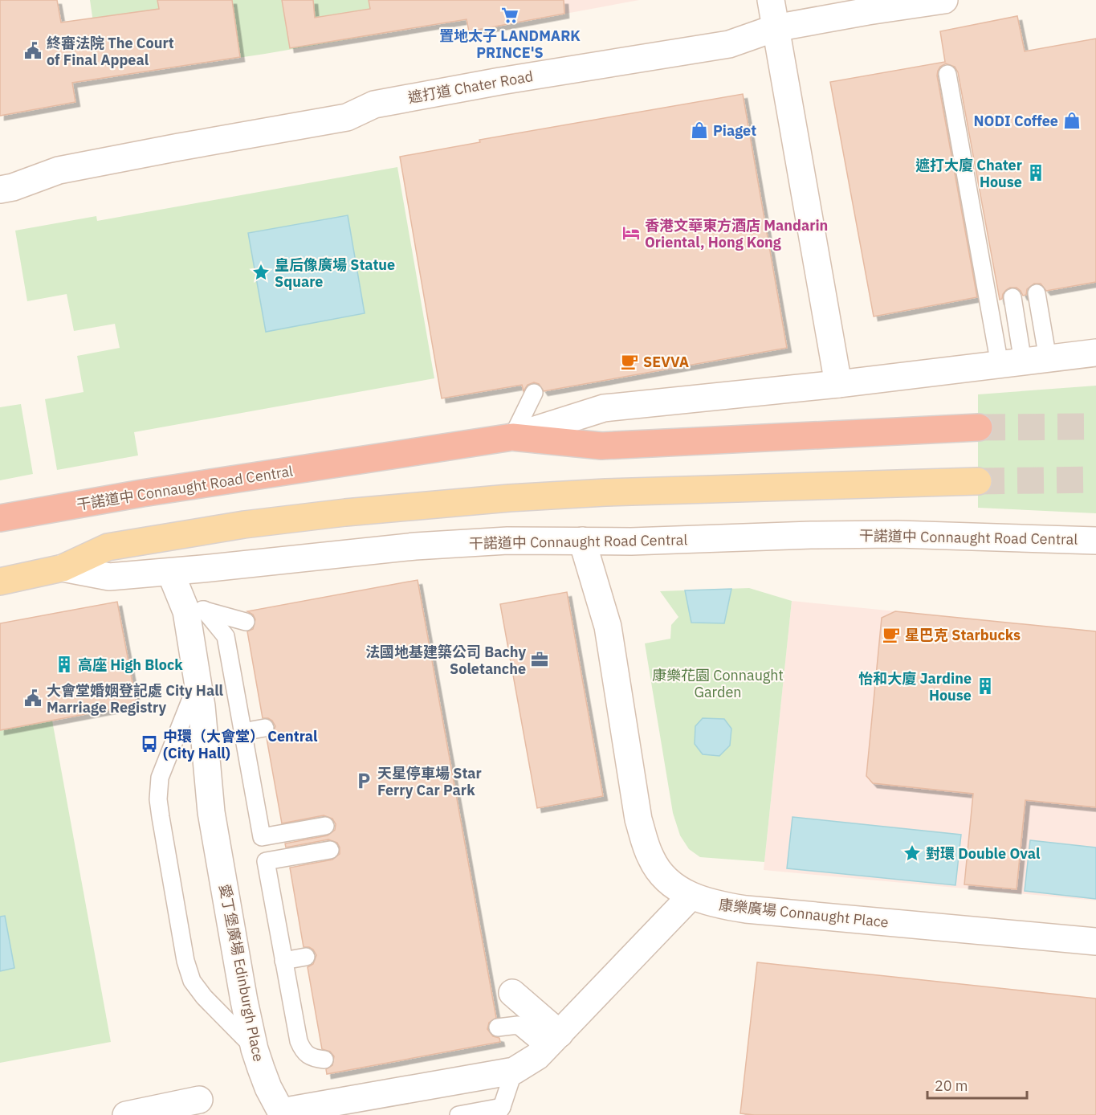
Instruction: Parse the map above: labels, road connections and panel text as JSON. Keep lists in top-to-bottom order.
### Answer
{
  "streets": {
    "highway": ["干諾道中 Connaught Road Central"],
    "main road": ["遮打道 Chater Road", "康樂廣場 Connaught Place", "愛丁堡廣場 Edinburgh Place"]
  },
  "crossings": [
    ["干諾道中 Connaught Road Central", "康樂廣場 Connaught Place"],
    ["干諾道中 Connaught Road Central", "愛丁堡廣場 Edinburgh Place"]
  ],
  "parks": ["康樂花園 Connaught Garden"],
  "places": {
    "supermarket": ["置地太子 LANDMARK PRINCE'S"],
    "public building": ["終審法院 The Court of Final Appeal", "大會堂婚姻登記處 City Hall Marriage Registry"],
    "shop": ["NODI Coffee", "Piaget"],
    "building": ["遮打大廈 Chater House", "高座 High Block", "怡和大廈 Jardine House"],
    "hotel": ["香港文華東方酒店 Mandarin Oriental, Hong Kong"],
    "place": ["皇后像廣場 Statue Square", "對環 Double Oval"],
    "cafe": ["SEVVA", "星巴克 Starbucks"],
    "office": ["法國地基建築公司 Bachy Soletanche"],
    "bus stop": ["中環（大會堂） Central (City Hall)"],
    "parking": ["天星停車場 Star Ferry Car Park"]
  },
  "scale_bar": "20 m"
}
